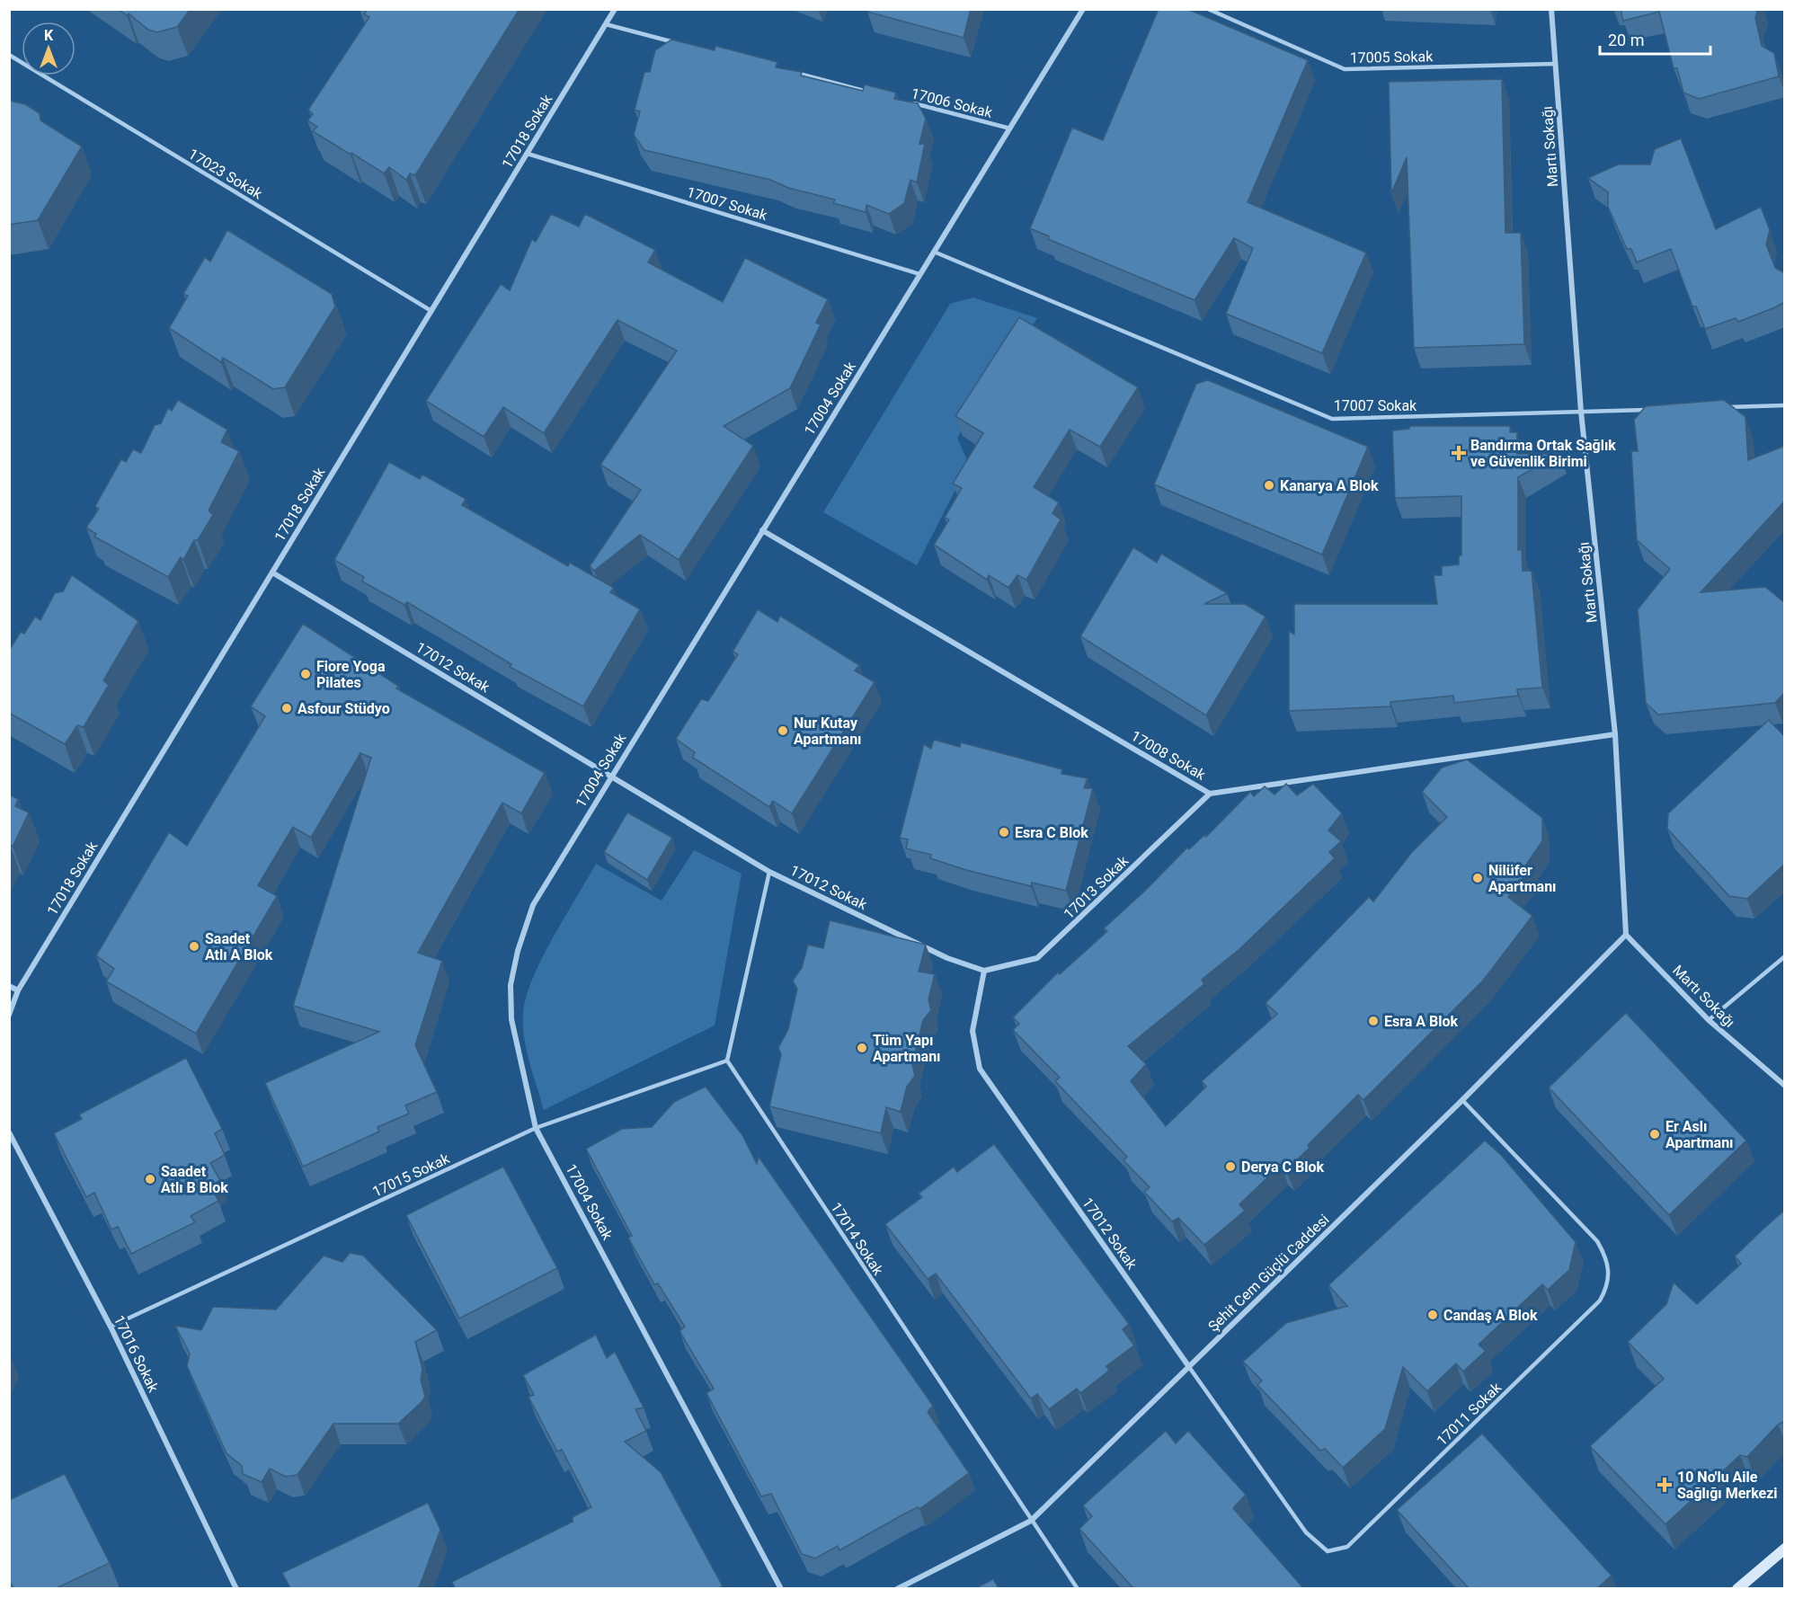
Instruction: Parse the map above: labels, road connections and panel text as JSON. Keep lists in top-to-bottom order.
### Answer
{
  "streets": {
    "street": [
      "17018 Sokak",
      "Martı Sokağı",
      "17004 Sokak",
      "17012 Sokak",
      "17008 Sokak",
      "17013 Sokak",
      "Şehit Cem Güçlü Caddesi",
      "17016 Sokak"
    ],
    "lane": [
      "17005 Sokak",
      "17006 Sokak",
      "17023 Sokak",
      "17007 Sokak",
      "17015 Sokak",
      "17014 Sokak",
      "17011 Sokak"
    ]
  },
  "crossings": [
    ["17005 Sokak", "Martı Sokağı"],
    ["17006 Sokak", "17004 Sokak"],
    ["17018 Sokak", "17023 Sokak"],
    ["17018 Sokak", "17007 Sokak"],
    ["17018 Sokak", "17012 Sokak"],
    ["Martı Sokağı", "17007 Sokak"],
    ["Martı Sokağı", "17008 Sokak"],
    ["Martı Sokağı", "Şehit Cem Güçlü Caddesi"],
    ["17007 Sokak", "17004 Sokak"],
    ["17004 Sokak", "17012 Sokak"],
    ["17004 Sokak", "17008 Sokak"],
    ["17004 Sokak", "17015 Sokak"],
    ["17012 Sokak", "17013 Sokak"],
    ["17012 Sokak", "Şehit Cem Güçlü Caddesi"],
    ["17012 Sokak", "17011 Sokak"],
    ["17008 Sokak", "17013 Sokak"],
    ["17015 Sokak", "17014 Sokak"],
    ["17015 Sokak", "17016 Sokak"],
    ["17014 Sokak", "Şehit Cem Güçlü Caddesi"],
    ["Şehit Cem Güçlü Caddesi", "17011 Sokak"]
  ],
  "places": {
    "health": ["Bandırma Ortak Sağlık ve Güvenlik Birimi", "10 No'lu Aile Sağlığı Merkezi"],
    "other": [
      "Kanarya A Blok",
      "Fiore Yoga Pilates",
      "Asfour Stüdyo",
      "Nur Kutay Apartmanı",
      "Esra C Blok",
      "Nilüfer Apartmanı",
      "Saadet Atlı A Blok",
      "Esra A Blok",
      "Tüm Yapı Apartmanı",
      "Er Aslı Apartmanı",
      "Derya C Blok",
      "Saadet Atlı B Blok",
      "Candaş A Blok"
    ]
  },
  "scale_bar": "20 m",
  "north": "top"
}
